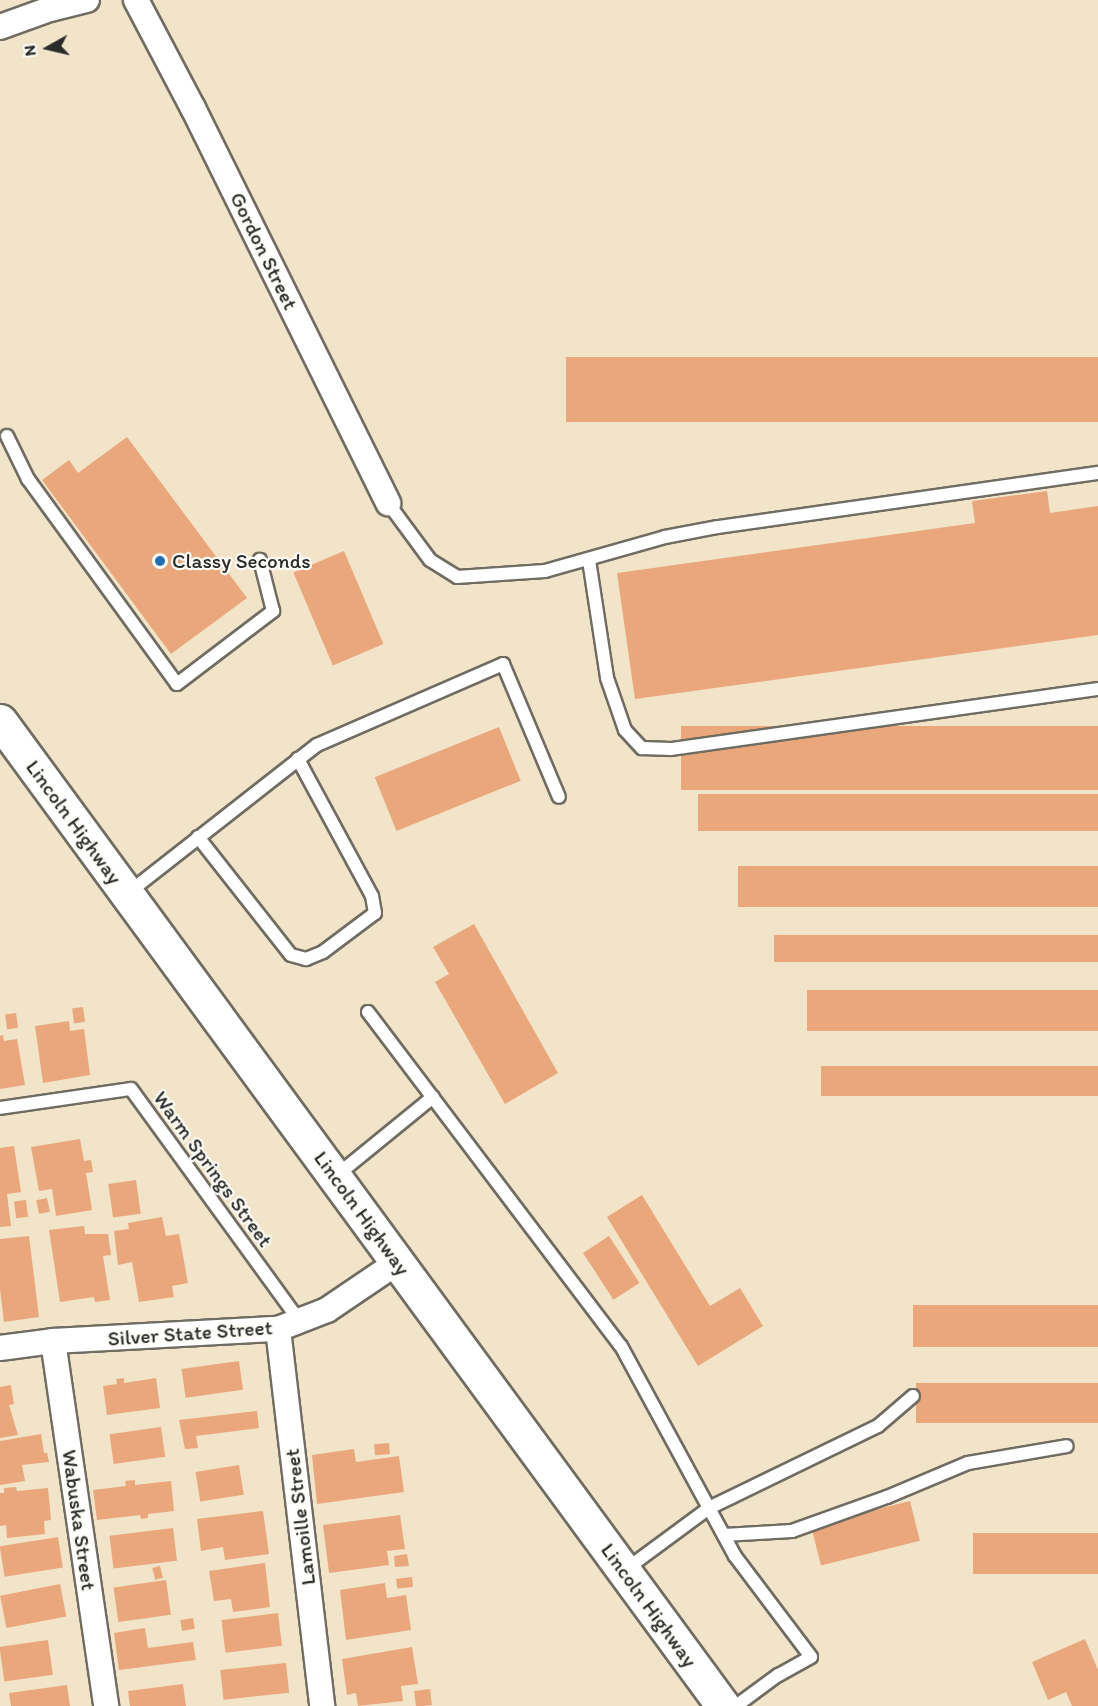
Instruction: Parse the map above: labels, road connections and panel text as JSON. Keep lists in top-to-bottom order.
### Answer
{
  "streets": {
    "highway": ["Lincoln Highway"],
    "street": [
      "Gordon Street",
      "Silver State Street",
      "Lamoille Street",
      "Wabuska Street"
    ],
    "lane": ["Warm Springs Street"]
  },
  "crossings": [
    ["Lincoln Highway", "Silver State Street"],
    ["Warm Springs Street", "Silver State Street"],
    ["Warm Springs Street", "Lamoille Street"],
    ["Silver State Street", "Lamoille Street"],
    ["Silver State Street", "Wabuska Street"]
  ],
  "places": ["Classy Seconds"],
  "north": "left"
}
